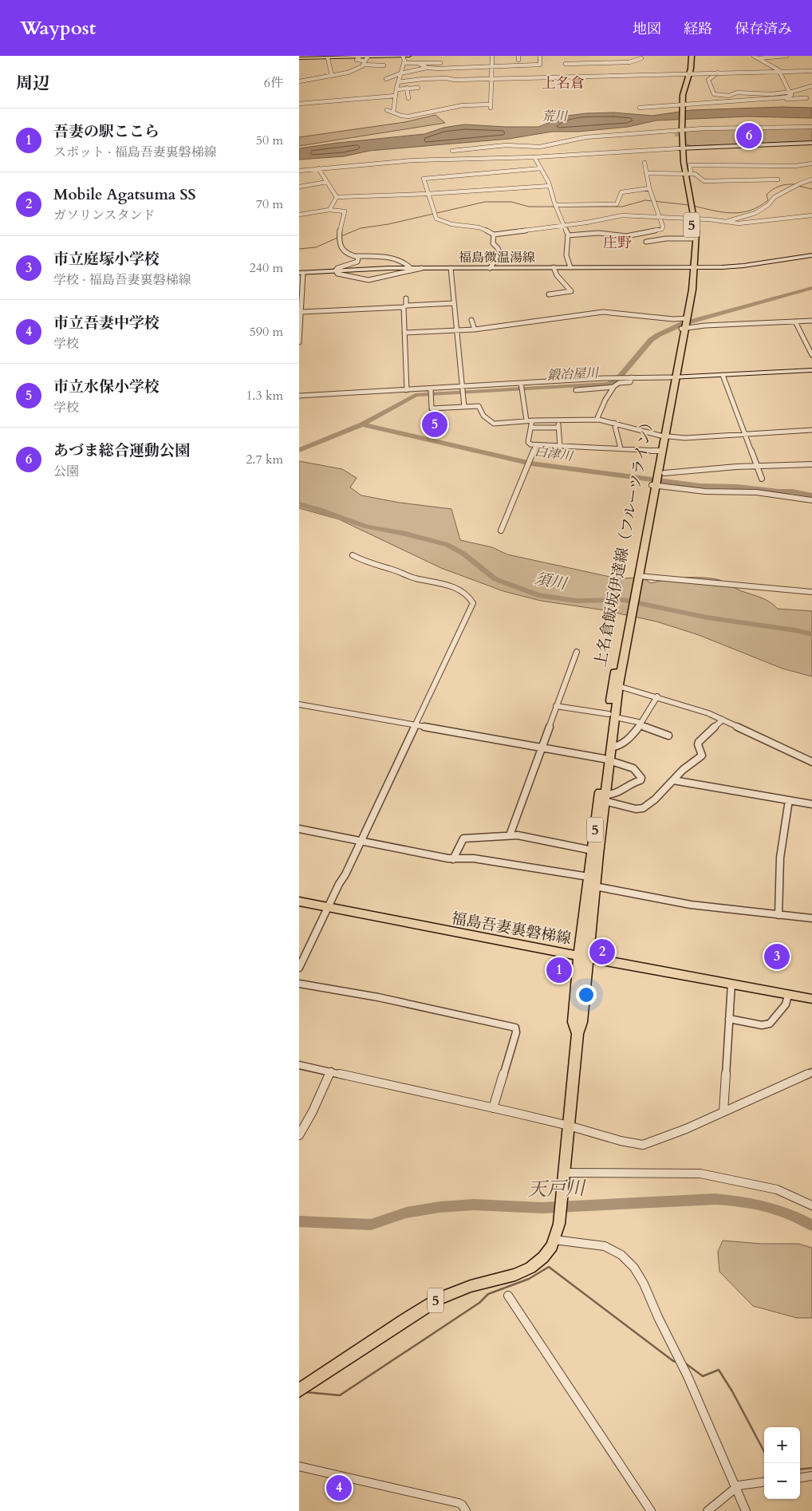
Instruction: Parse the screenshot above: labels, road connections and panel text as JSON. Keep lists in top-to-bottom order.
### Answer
{
  "streets": {
    "main road": [
      "5",
      "福島微温湯線",
      "上名倉飯坂伊達線（フルーツライン）",
      "福島吾妻裏磐梯線"
    ]
  },
  "crossings": [
    ["5", "上名倉飯坂伊達線（フルーツライン）"],
    ["福島微温湯線", "上名倉飯坂伊達線（フルーツライン）"],
    ["上名倉飯坂伊達線（フルーツライン）", "福島吾妻裏磐梯線"]
  ],
  "districts": ["上名倉", "庄野"],
  "water": [
    "荒川",
    "鍛冶屋川",
    "白津川",
    "須川",
    "天戸川"
  ],
  "page": {
    "header": "Waypost",
    "nav": ["地図", "経路", "保存済み"],
    "heading": ["周辺", "6件"],
    "list": [
      {
        "mark": "1",
        "name": "吾妻の駅ここら",
        "note": "スポット · 福島吾妻裏磐梯線",
        "value": "50 m"
      },
      {
        "mark": "2",
        "name": "Mobile Agatsuma SS",
        "note": "ガソリンスタンド",
        "value": "70 m"
      },
      {
        "mark": "3",
        "name": "市立庭塚小学校",
        "note": "学校 · 福島吾妻裏磐梯線",
        "value": "240 m"
      },
      {
        "mark": "4",
        "name": "市立吾妻中学校",
        "note": "学校",
        "value": "590 m"
      },
      {
        "mark": "5",
        "name": "市立水保小学校",
        "note": "学校",
        "value": "1.3 km"
      },
      {
        "mark": "6",
        "name": "あづま総合運動公園",
        "note": "公園",
        "value": "2.7 km"
      }
    ],
    "pins": [
      "6",
      "5",
      "2",
      "3",
      "1",
      "4"
    ],
    "map_buttons": ["+", "−"]
  }
}
